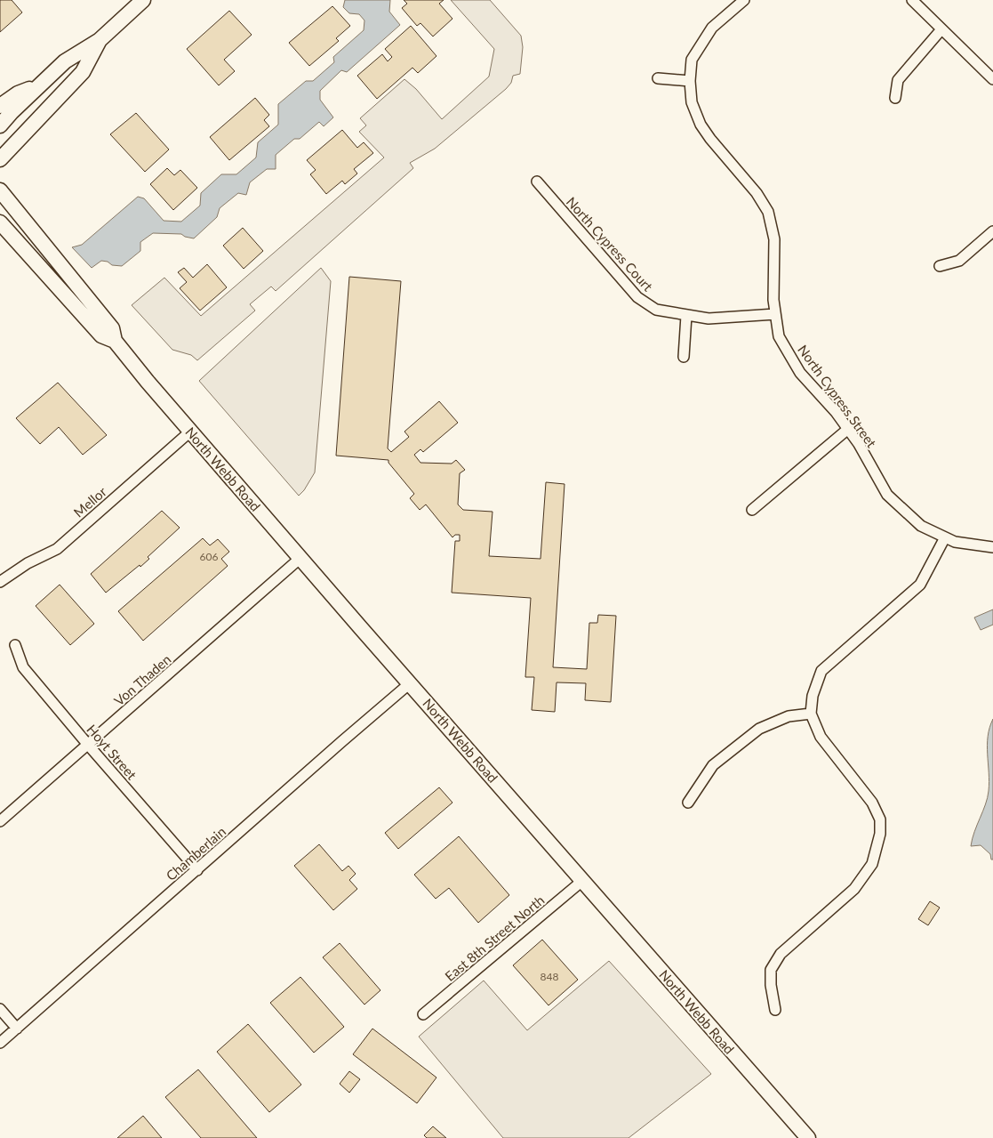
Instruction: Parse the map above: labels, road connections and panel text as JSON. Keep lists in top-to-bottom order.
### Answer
{
  "streets": {
    "main road": ["North Webb Road"],
    "street": [
      "North Cypress Court",
      "North Cypress Street",
      "Mellor",
      "Von Thaden",
      "Hoyt Street",
      "Chamberlain",
      "East 8th Street North"
    ]
  },
  "crossings": [
    ["North Cypress Court", "North Cypress Street"],
    ["North Webb Road", "Mellor"],
    ["North Webb Road", "Von Thaden"],
    ["North Webb Road", "Chamberlain"],
    ["North Webb Road", "East 8th Street North"],
    ["Von Thaden", "Hoyt Street"],
    ["Hoyt Street", "Chamberlain"]
  ],
  "house_numbers": ["606", "848"]
}
